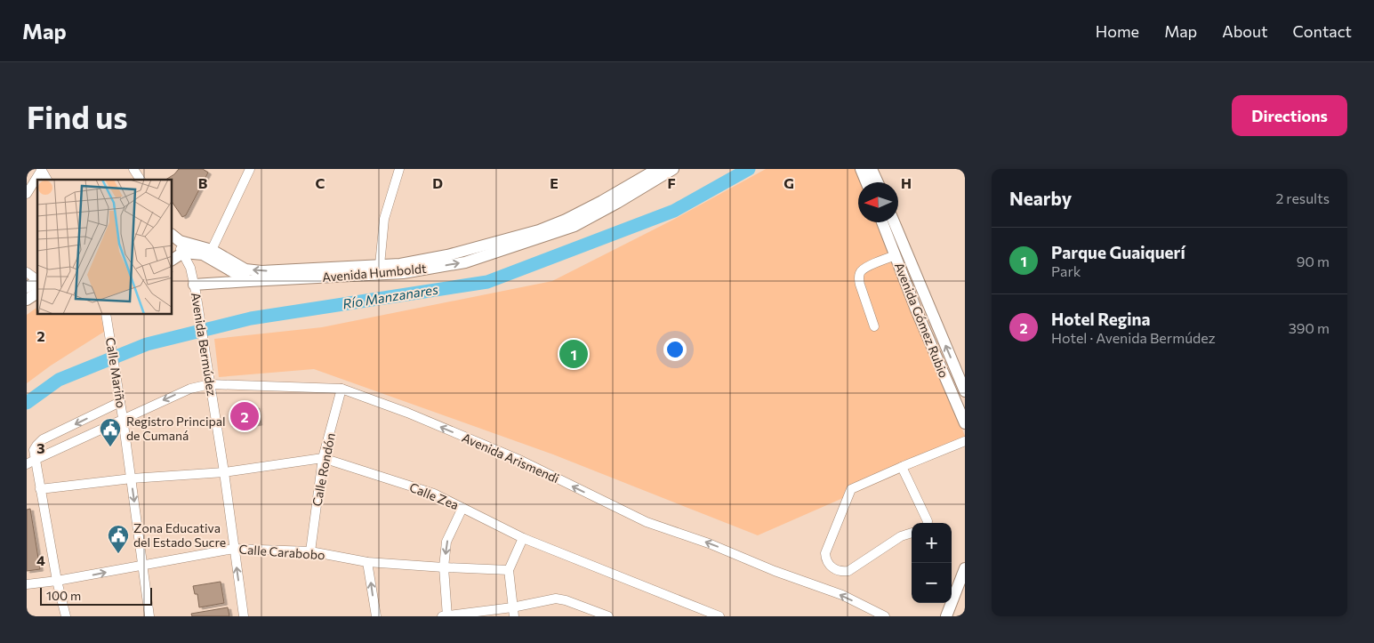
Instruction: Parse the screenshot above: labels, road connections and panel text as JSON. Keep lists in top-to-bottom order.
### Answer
{
  "streets": {
    "main road": ["Avenida Humboldt", "Avenida Gómez Rubio"],
    "street": [
      "Avenida Bermúdez",
      "Calle Mariño",
      "Avenida Arismendi",
      "Calle Rondón",
      "Calle Zea",
      "Calle Carabobo"
    ]
  },
  "crossings": [
    ["Avenida Humboldt", "Avenida Bermúdez"],
    ["Avenida Bermúdez", "Avenida Arismendi"],
    ["Avenida Bermúdez", "Calle Zea"],
    ["Avenida Bermúdez", "Calle Carabobo"],
    ["Calle Mariño", "Avenida Arismendi"],
    ["Calle Mariño", "Calle Zea"],
    ["Calle Mariño", "Calle Carabobo"],
    ["Avenida Arismendi", "Calle Rondón"],
    ["Calle Rondón", "Calle Zea"],
    ["Calle Rondón", "Calle Carabobo"]
  ],
  "one_way": ["Avenida Arismendi"],
  "water": ["Río Manzanares"],
  "places": {
    "public building": ["Registro Principal de Cumaná", "Zona Educativa del Estado Sucre"]
  },
  "scale_bar": "100 m",
  "north": "left",
  "page": {
    "header": "Map",
    "nav": [
      "Home",
      "Map",
      "About",
      "Contact"
    ],
    "buttons": "Directions",
    "title": "Find us",
    "heading": ["Nearby", "2 results"],
    "list": [
      {
        "mark": "1",
        "name": "Parque Guaiquerí",
        "note": "Park",
        "value": "90 m"
      },
      {
        "mark": "2",
        "name": "Hotel Regina",
        "note": "Hotel · Avenida Bermúdez",
        "value": "390 m"
      }
    ],
    "pins": ["1", "2"],
    "map_buttons": ["+", "−"],
    "scale": "100 m"
  },
  "grid": {
    "columns": [
      "B",
      "C",
      "D",
      "E",
      "F",
      "G",
      "H"
    ],
    "rows": ["2", "3", "4"]
  }
}
